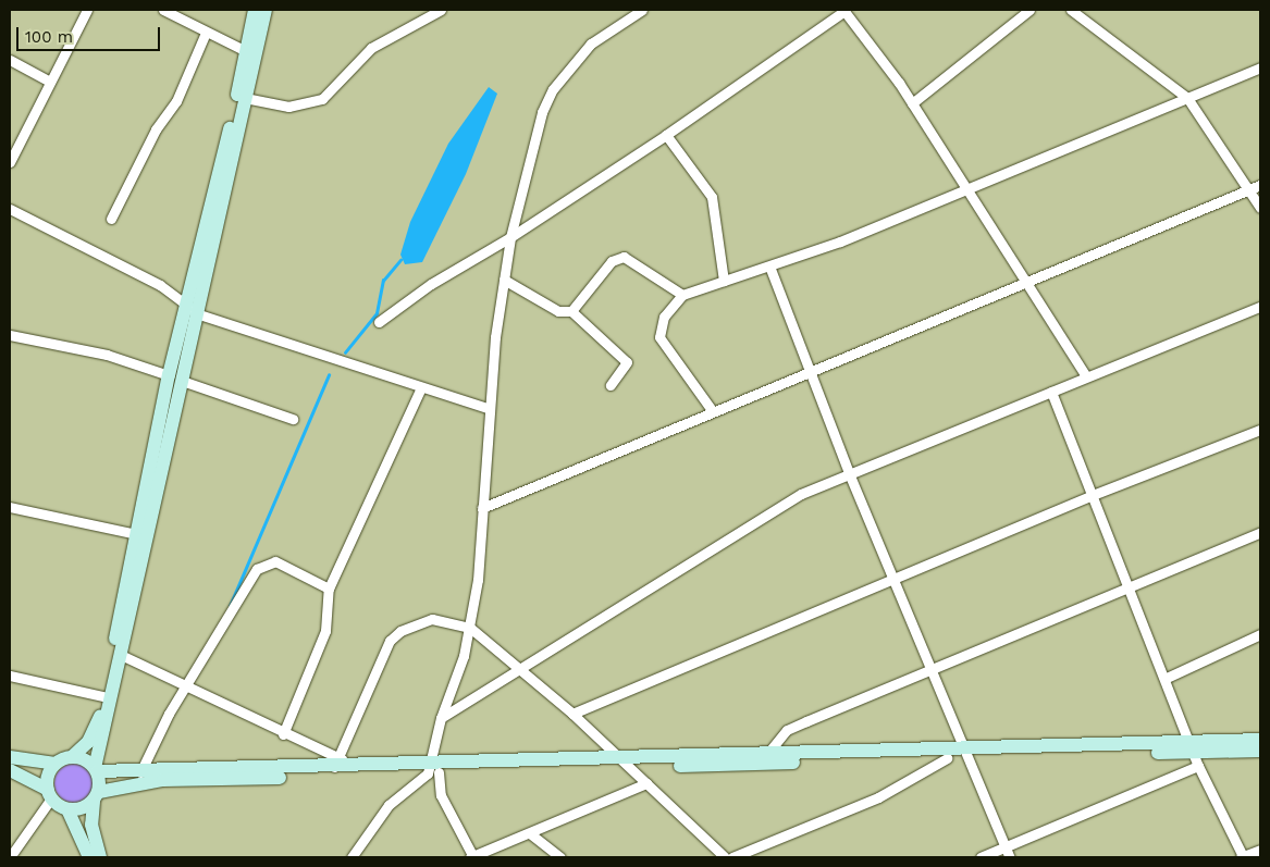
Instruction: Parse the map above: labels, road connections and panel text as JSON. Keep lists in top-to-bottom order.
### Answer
{
  "scale_bar": "100 m"
}
